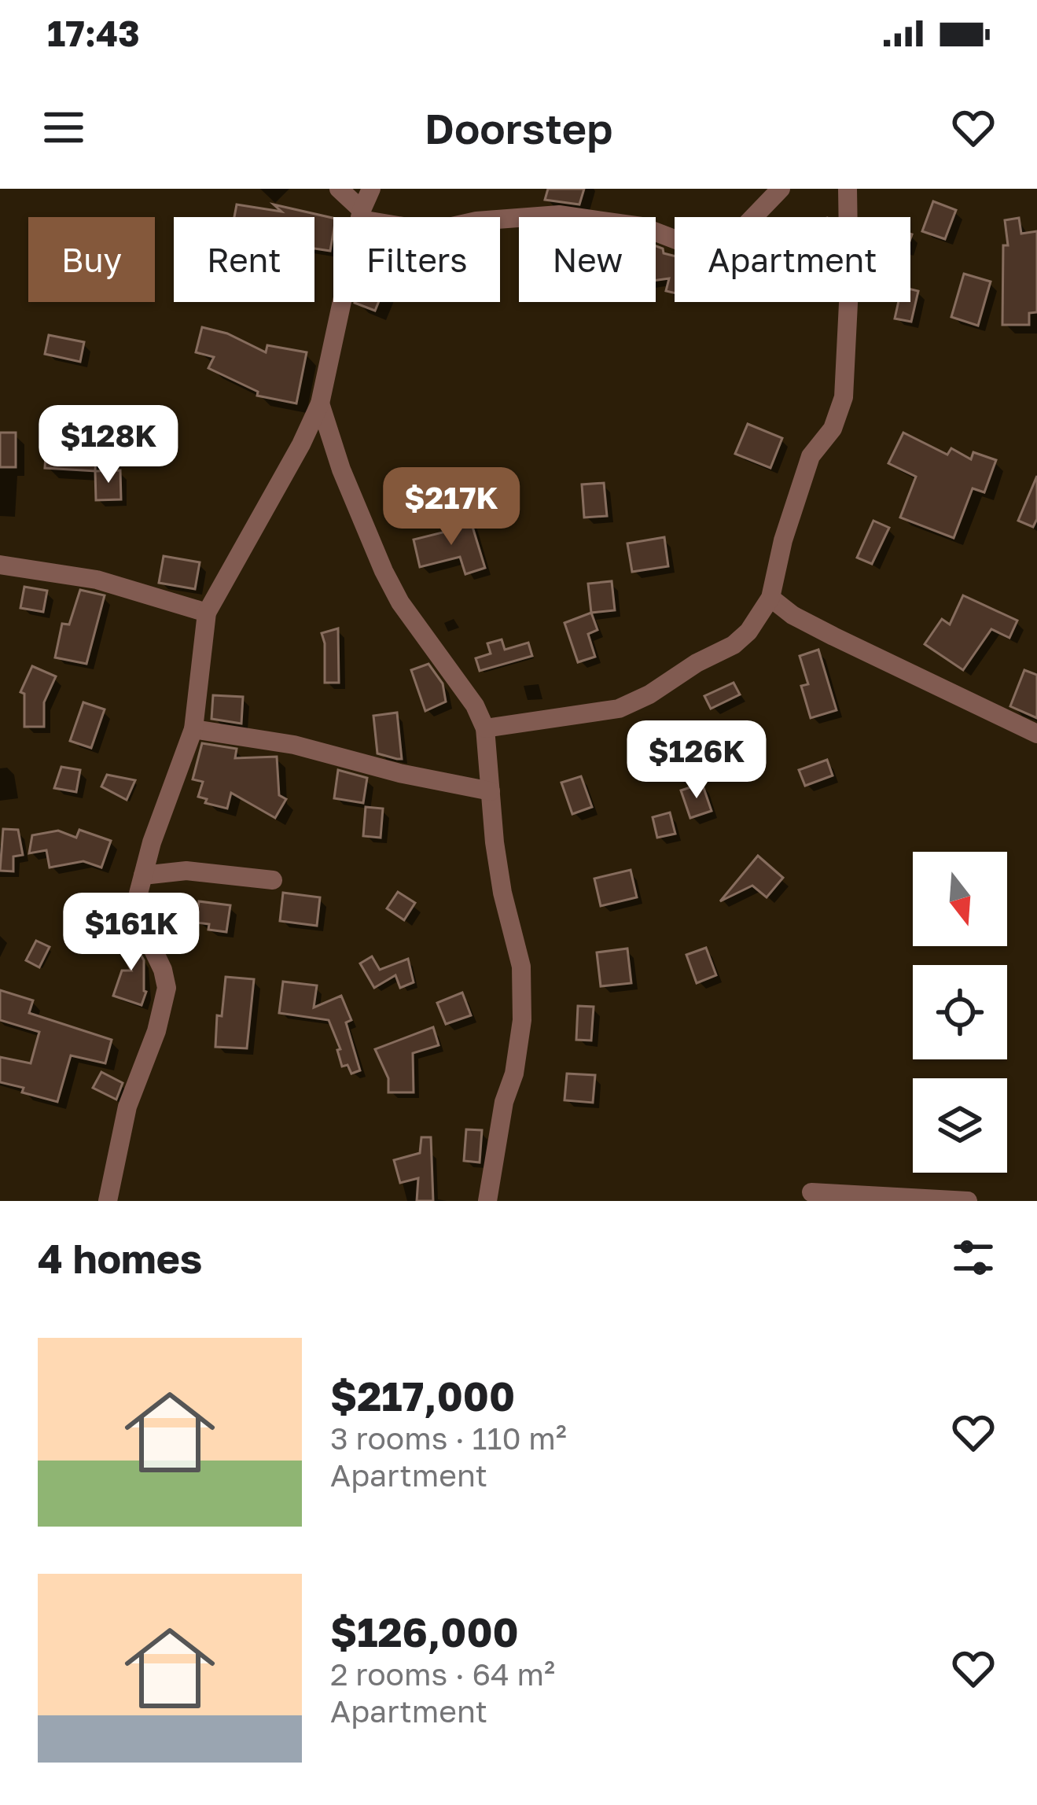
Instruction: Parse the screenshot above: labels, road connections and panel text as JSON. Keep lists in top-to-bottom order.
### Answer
{
  "north": "bottom",
  "page": {
    "status": "17:43",
    "header": "Doorstep",
    "chip": [
      "Buy",
      "Rent",
      "Filters",
      "New",
      "Apartment"
    ],
    "price": [
      "$128K",
      "$217K",
      "$126K",
      "$161K"
    ],
    "heading": "4 homes",
    "list": [
      {
        "name": "$217,000",
        "note": "3 rooms · 110 m² · Apartment"
      },
      {
        "name": "$126,000",
        "note": "2 rooms · 64 m² · Apartment"
      }
    ]
  }
}
